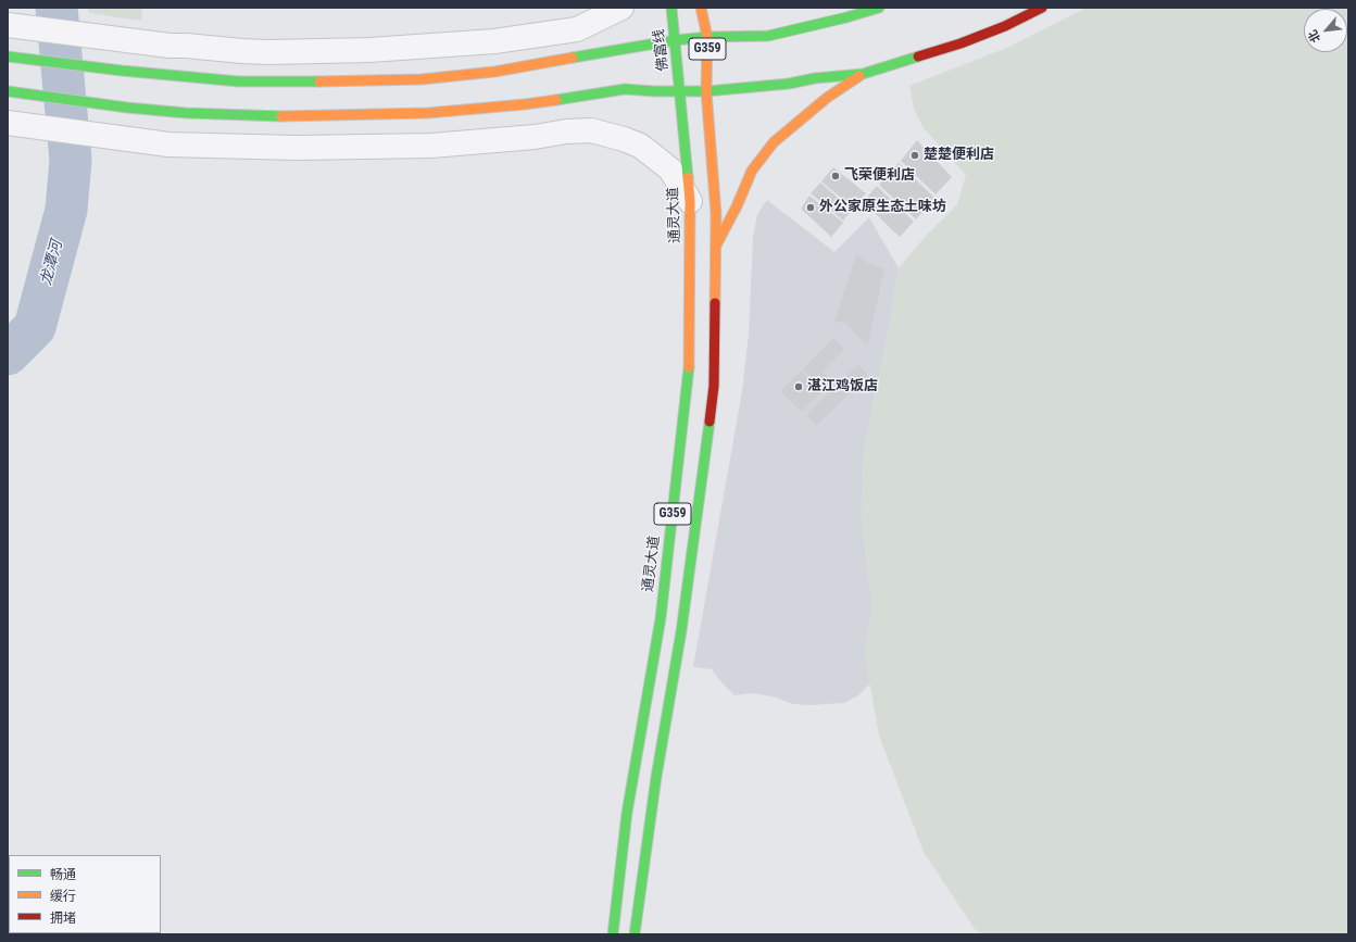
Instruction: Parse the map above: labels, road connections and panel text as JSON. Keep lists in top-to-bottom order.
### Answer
{
  "streets": {
    "main road": ["G359", "佛富线", "通灵大道"]
  },
  "crossings": [
    ["佛富线", "通灵大道"]
  ],
  "water": ["龙潭河"],
  "places": [
    "楚楚便利店",
    "飞荣便利店",
    "外公家原生态土味坊",
    "湛江鸡饭店"
  ],
  "legend": ["畅通", "缓行", "拥堵"],
  "north": "bottom left"
}
